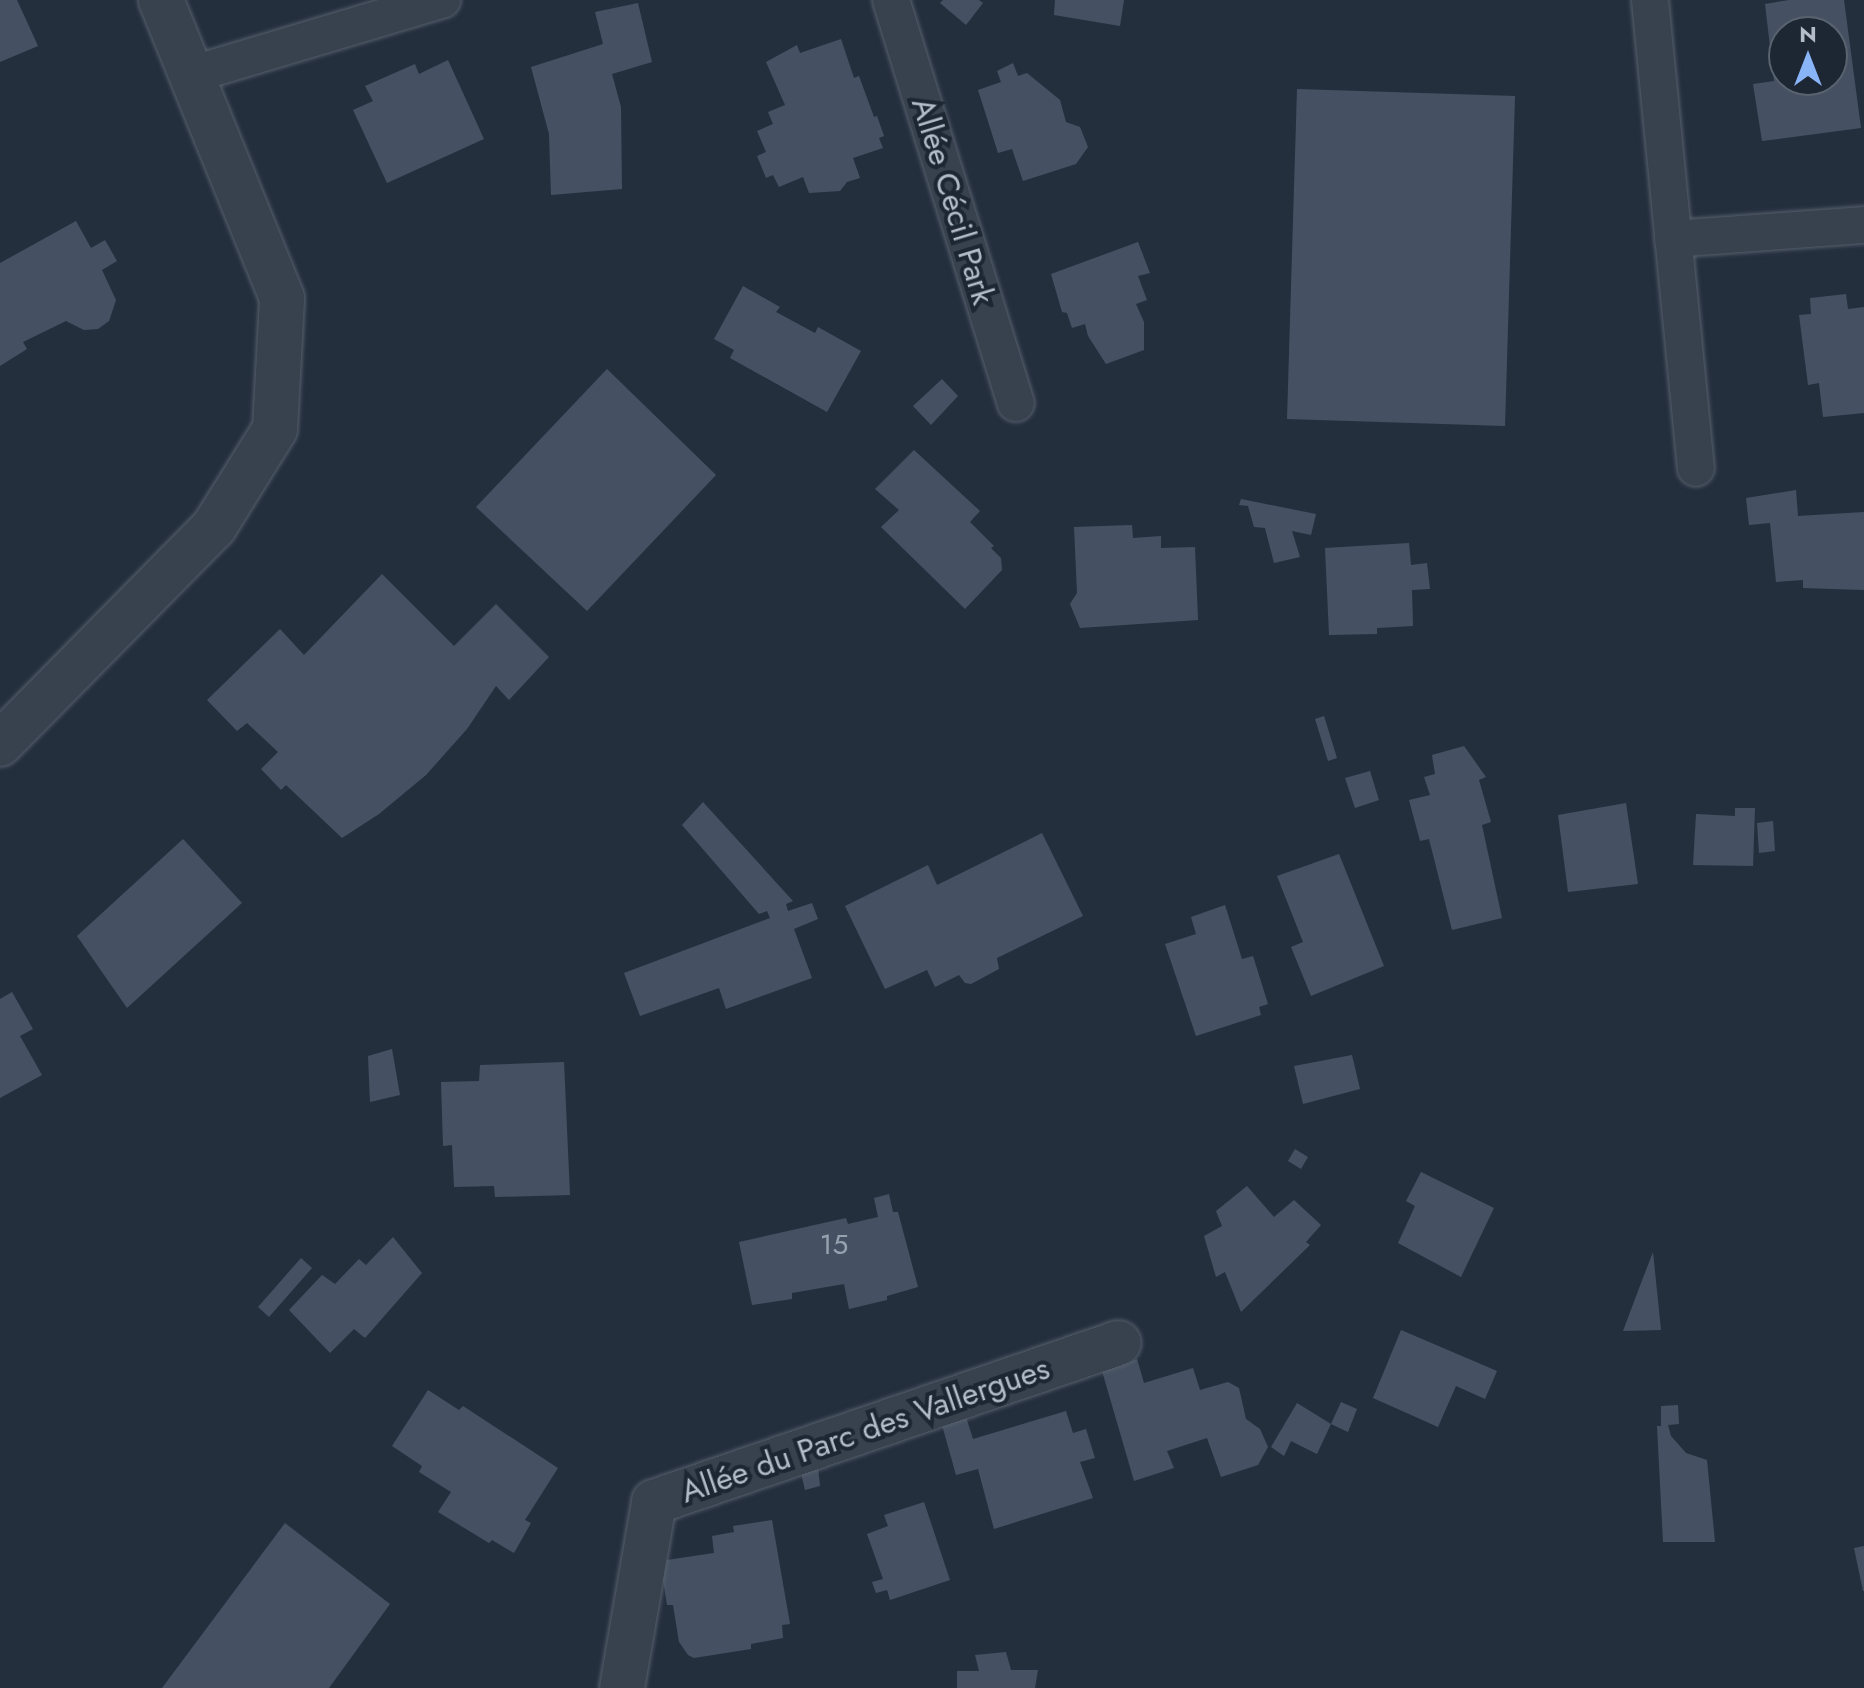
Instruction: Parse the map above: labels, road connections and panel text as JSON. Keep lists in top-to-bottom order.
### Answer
{
  "streets": {
    "street": ["Allée du Parc des Vallergues"],
    "lane": ["Allée Cécil Park"]
  },
  "house_numbers": ["15"],
  "north": "top"
}
